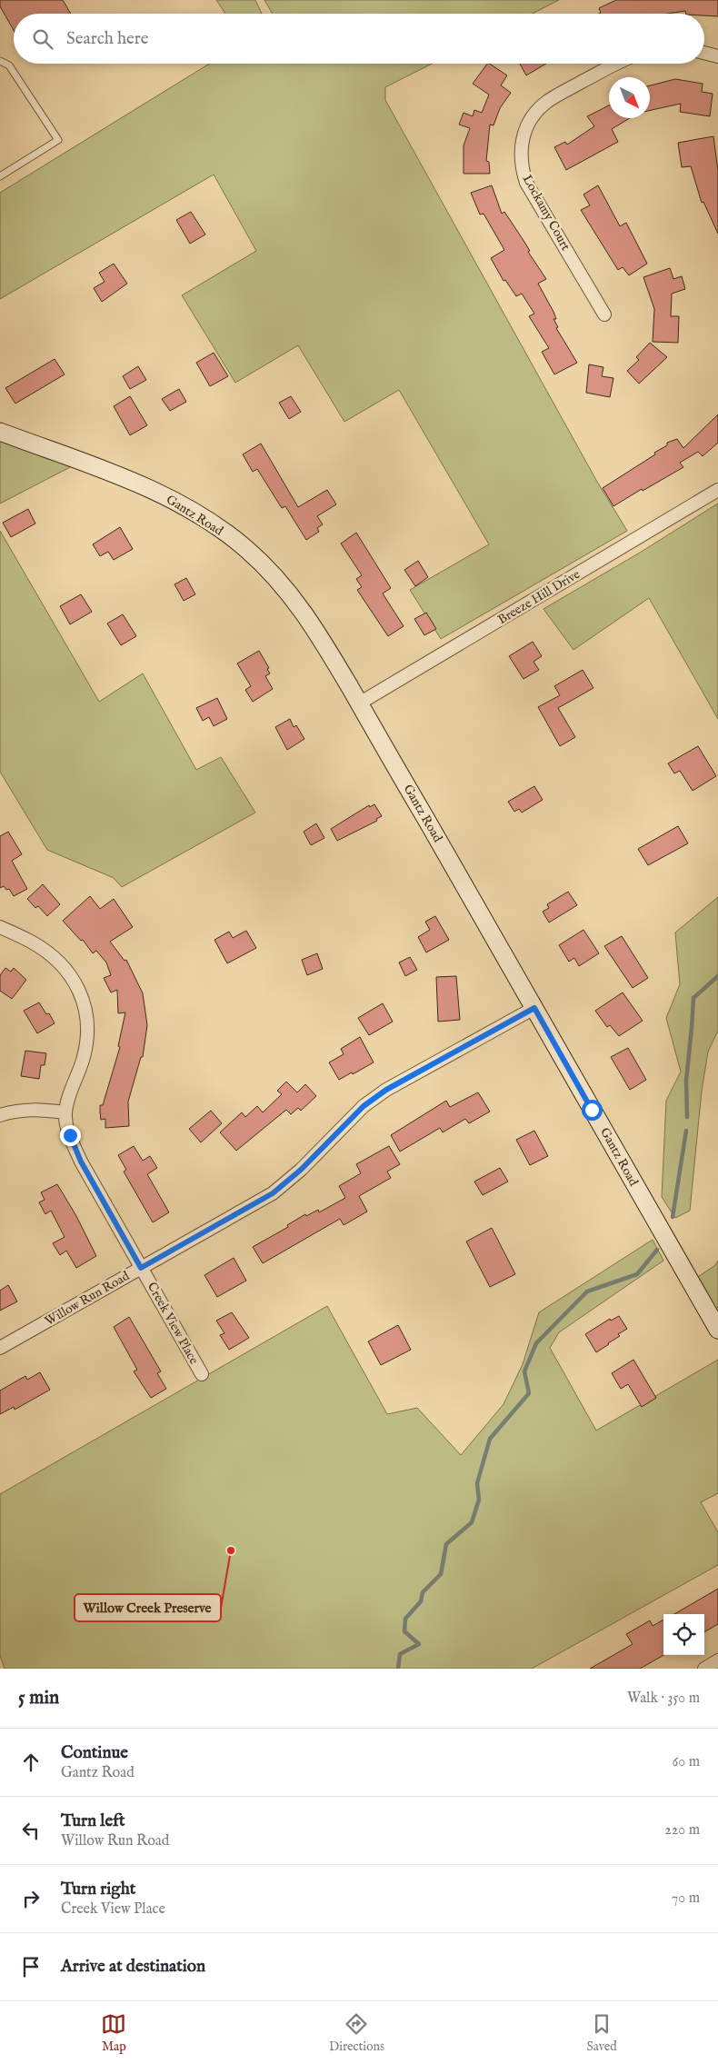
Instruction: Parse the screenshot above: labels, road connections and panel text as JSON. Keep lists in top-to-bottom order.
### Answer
{
  "streets": {
    "main road": ["Gantz Road"],
    "street": [
      "Lockamy Court",
      "Breeze Hill Drive",
      "Willow Run Road",
      "Creek View Place"
    ]
  },
  "crossings": [
    ["Gantz Road", "Breeze Hill Drive"],
    ["Gantz Road", "Willow Run Road"],
    ["Willow Run Road", "Creek View Place"]
  ],
  "places": ["Willow Creek Preserve"],
  "north": "bottom right",
  "page": {
    "search": "Search here",
    "heading": ["5 min", "Walk · 350 m"],
    "list": [
      ["Continue", "Gantz Road", "60 m"],
      ["Turn left", "Willow Run Road", "220 m"],
      ["Turn right", "Creek View Place", "70 m"],
      "Arrive at destination"
    ],
    "nav": ["Map", "Directions", "Saved"]
  }
}
